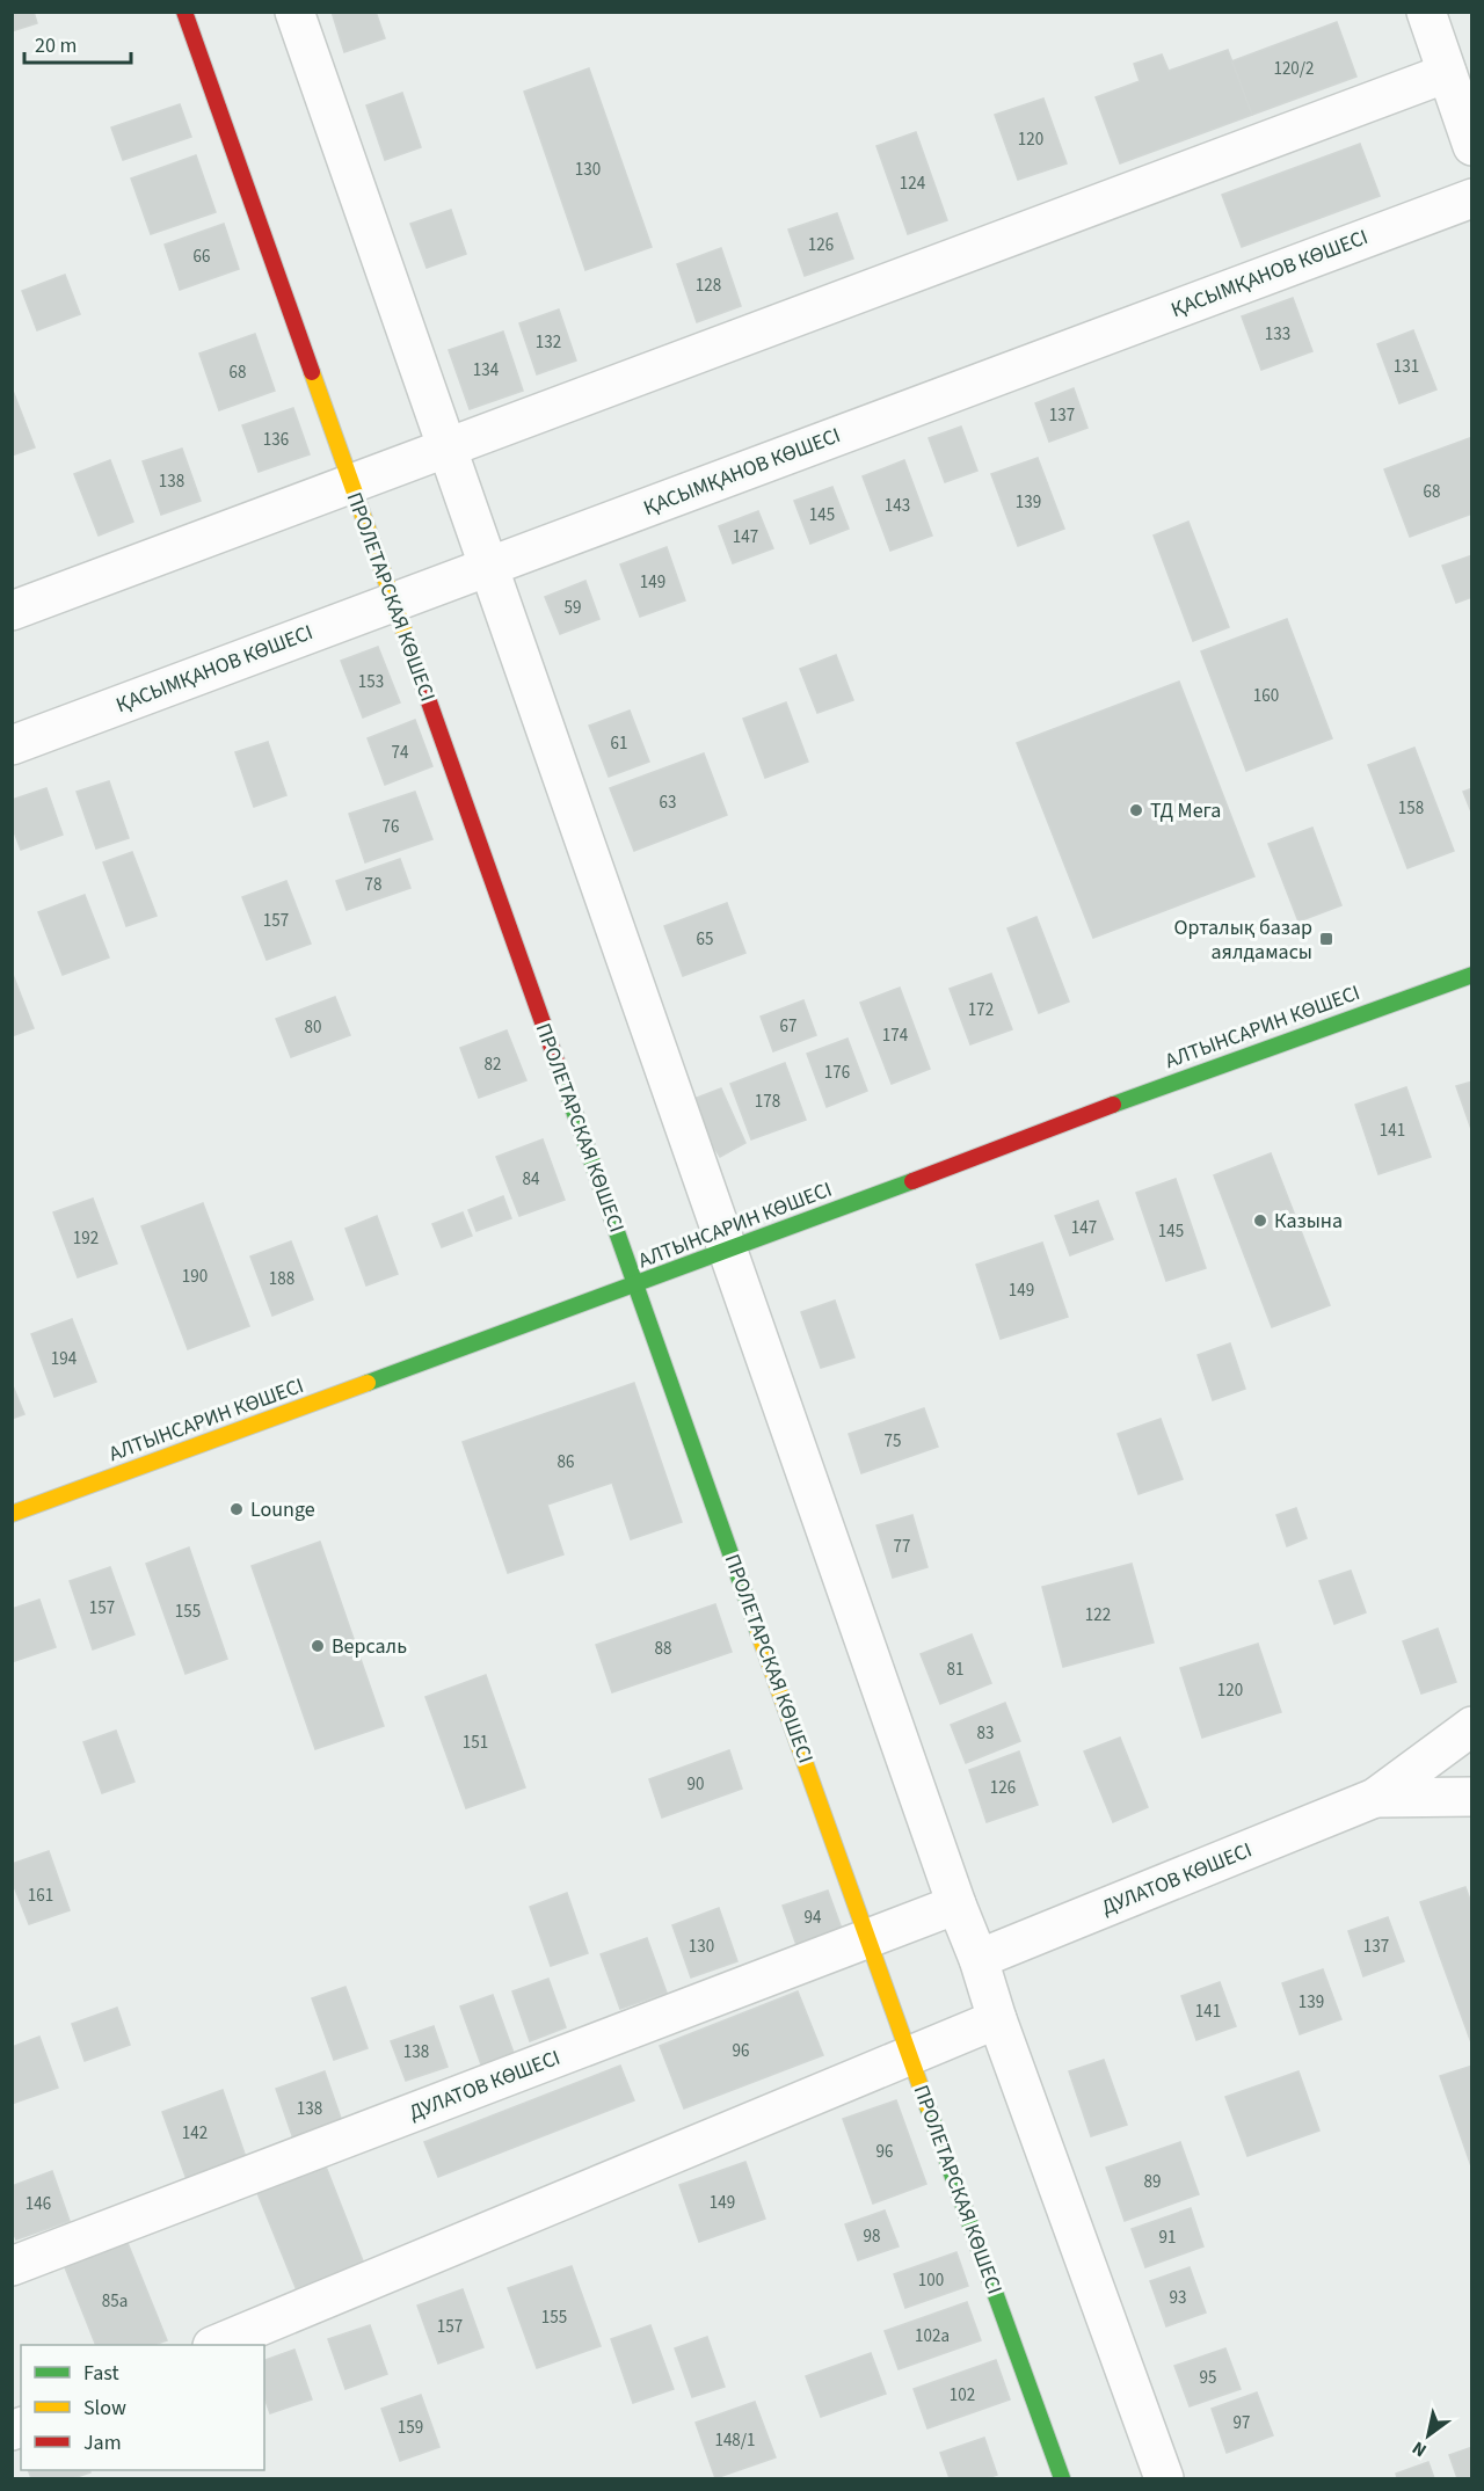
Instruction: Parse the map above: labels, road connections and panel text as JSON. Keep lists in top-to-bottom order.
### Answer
{
  "streets": {
    "street": [
      "ҚАСЫМҚАНОВ КӨШЕСІ",
      "ПРОЛЕТАРСКАЯ КӨШЕСІ",
      "АЛТЫНСАРИН КӨШЕСІ",
      "ДУЛАТОВ КӨШЕСІ"
    ]
  },
  "crossings": [
    ["ҚАСЫМҚАНОВ КӨШЕСІ", "ПРОЛЕТАРСКАЯ КӨШЕСІ"],
    ["ПРОЛЕТАРСКАЯ КӨШЕСІ", "АЛТЫНСАРИН КӨШЕСІ"],
    ["ПРОЛЕТАРСКАЯ КӨШЕСІ", "ДУЛАТОВ КӨШЕСІ"]
  ],
  "places": {
    "other": [
      "ТД Мега",
      "Казына",
      "Lounge",
      "Версаль"
    ],
    "transit": ["Орталық базар аялдамасы"]
  },
  "house_numbers": [
    "120/2",
    "120",
    "130",
    "124",
    "126",
    "66",
    "128",
    "133",
    "132",
    "131",
    "134",
    "68",
    "137",
    "136",
    "138",
    "68",
    "139",
    "143",
    "145",
    "147",
    "149",
    "59",
    "153",
    "160",
    "61",
    "74",
    "63",
    "158",
    "76",
    "78",
    "157",
    "65",
    "172",
    "67",
    "80",
    "174",
    "82",
    "176",
    "178",
    "141",
    "84",
    "147",
    "145",
    "192",
    "190",
    "188",
    "149",
    "194",
    "75",
    "86",
    "77",
    "157",
    "155",
    "122",
    "88",
    "81",
    "120",
    "83",
    "151",
    "90",
    "126",
    "161",
    "94",
    "130",
    "137",
    "139",
    "141",
    "96",
    "138",
    "138",
    "142",
    "96",
    "89",
    "149",
    "146",
    "98",
    "91",
    "100",
    "93",
    "85а",
    "155",
    "157",
    "102а",
    "95",
    "102",
    "97",
    "159",
    "148/1"
  ],
  "legend": ["Fast", "Slow", "Jam"],
  "scale_bar": "20 m",
  "north": "bottom left"
}
